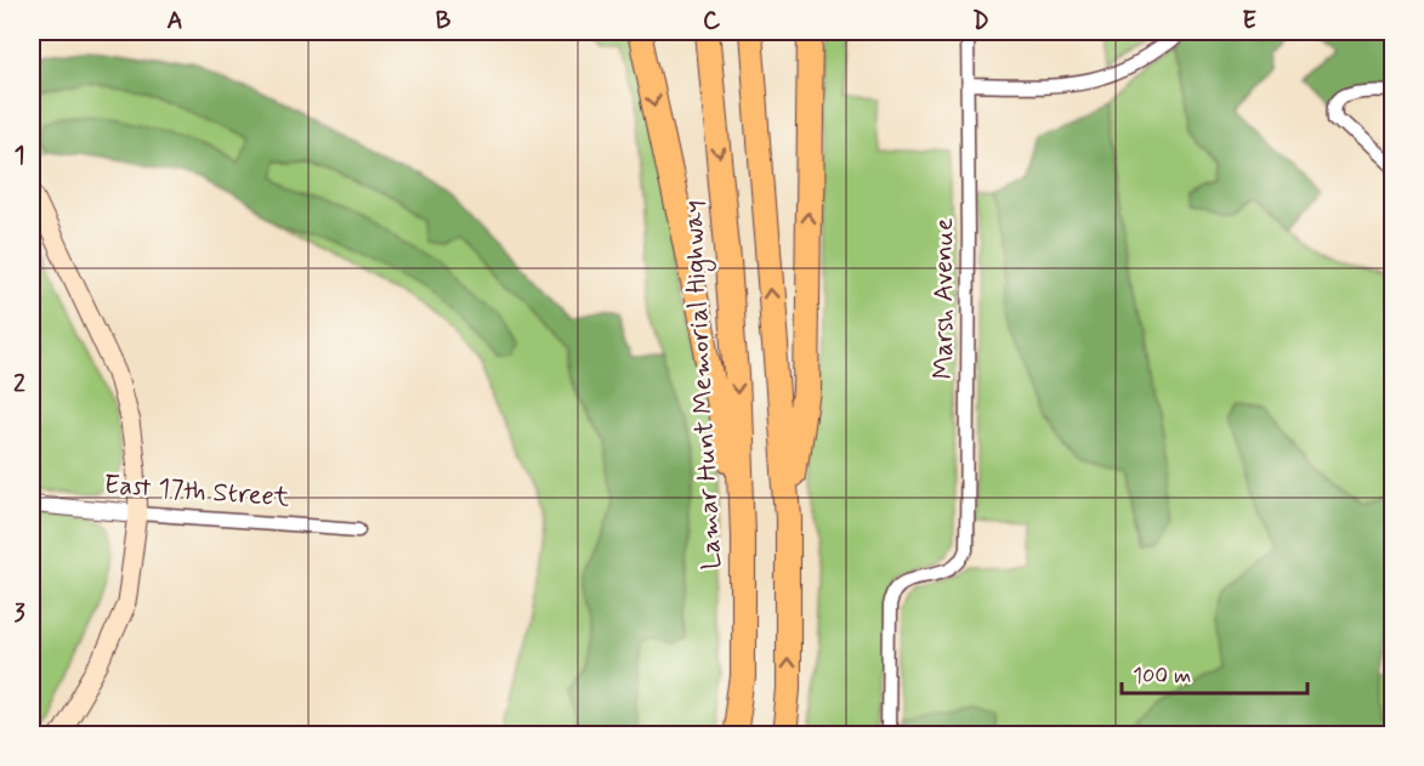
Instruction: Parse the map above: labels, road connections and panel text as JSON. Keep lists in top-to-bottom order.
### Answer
{
  "streets": {
    "highway": ["Lamar Hunt Memorial Highway"],
    "street": ["Marsh Avenue", "East 17th Street"]
  },
  "scale_bar": "100 m",
  "grid": {
    "columns": [
      "A",
      "B",
      "C",
      "D",
      "E"
    ],
    "rows": ["1", "2", "3"]
  }
}
